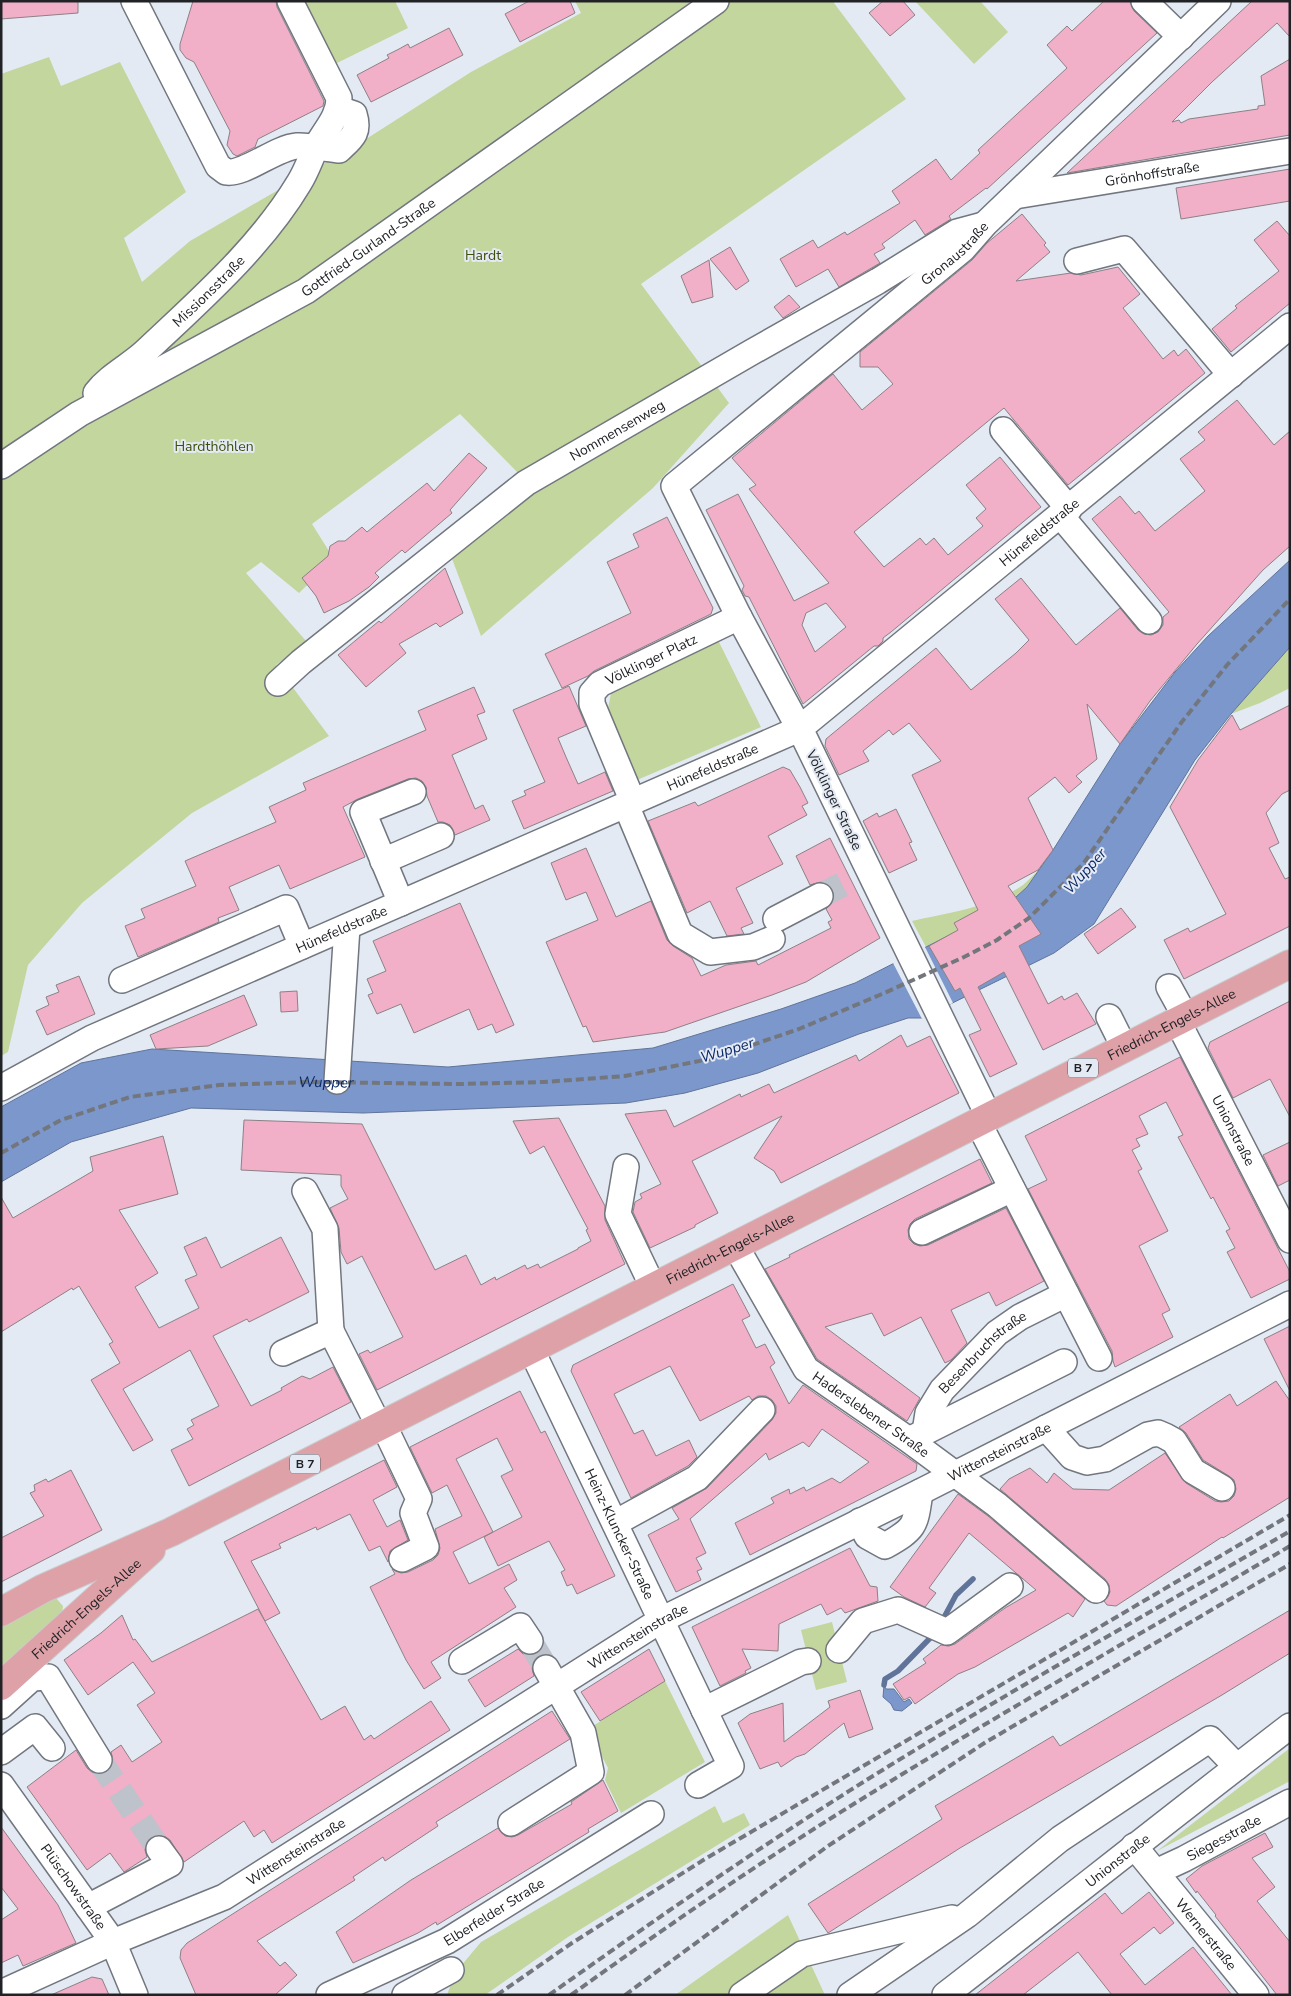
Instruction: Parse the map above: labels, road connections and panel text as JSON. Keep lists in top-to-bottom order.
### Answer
{
  "streets": {
    "main road": ["Friedrich-Engels-Allee", "B 7"],
    "street": [
      "Grönhoffstraße",
      "Gottfried-Gurland-Straße",
      "Gronaustraße",
      "Missionsstraße",
      "Nommensenweg",
      "Hünefeldstraße",
      "Völklinger Platz",
      "Völklinger Straße",
      "Unionstraße",
      "Besenbruchstraße",
      "Haderslebener Straße",
      "Wittensteinstraße",
      "Heinz-Kluncker-Straße",
      "Siegesstraße",
      "Plüschowstraße",
      "Elberfelder Straße",
      "Wernerstraße"
    ]
  },
  "crossings": [
    ["Grönhoffstraße", "Gronaustraße"],
    ["Gottfried-Gurland-Straße", "Missionsstraße"],
    ["Gronaustraße", "Nommensenweg"],
    ["Gronaustraße", "Völklinger Straße"],
    ["Hünefeldstraße", "Völklinger Platz"],
    ["Hünefeldstraße", "Völklinger Straße"],
    ["Völklinger Platz", "Völklinger Straße"],
    ["Völklinger Straße", "Friedrich-Engels-Allee"],
    ["Friedrich-Engels-Allee", "Unionstraße"],
    ["Friedrich-Engels-Allee", "Haderslebener Straße"],
    ["Friedrich-Engels-Allee", "Heinz-Kluncker-Straße"],
    ["Unionstraße", "Wernerstraße"],
    ["Besenbruchstraße", "Haderslebener Straße"],
    ["Haderslebener Straße", "Wittensteinstraße"],
    ["Wittensteinstraße", "Heinz-Kluncker-Straße"],
    ["Wittensteinstraße", "Plüschowstraße"],
    ["Siegesstraße", "Wernerstraße"]
  ],
  "water": ["Wupper"],
  "parks": ["Hardt", "Hardthöhlen"]
}
